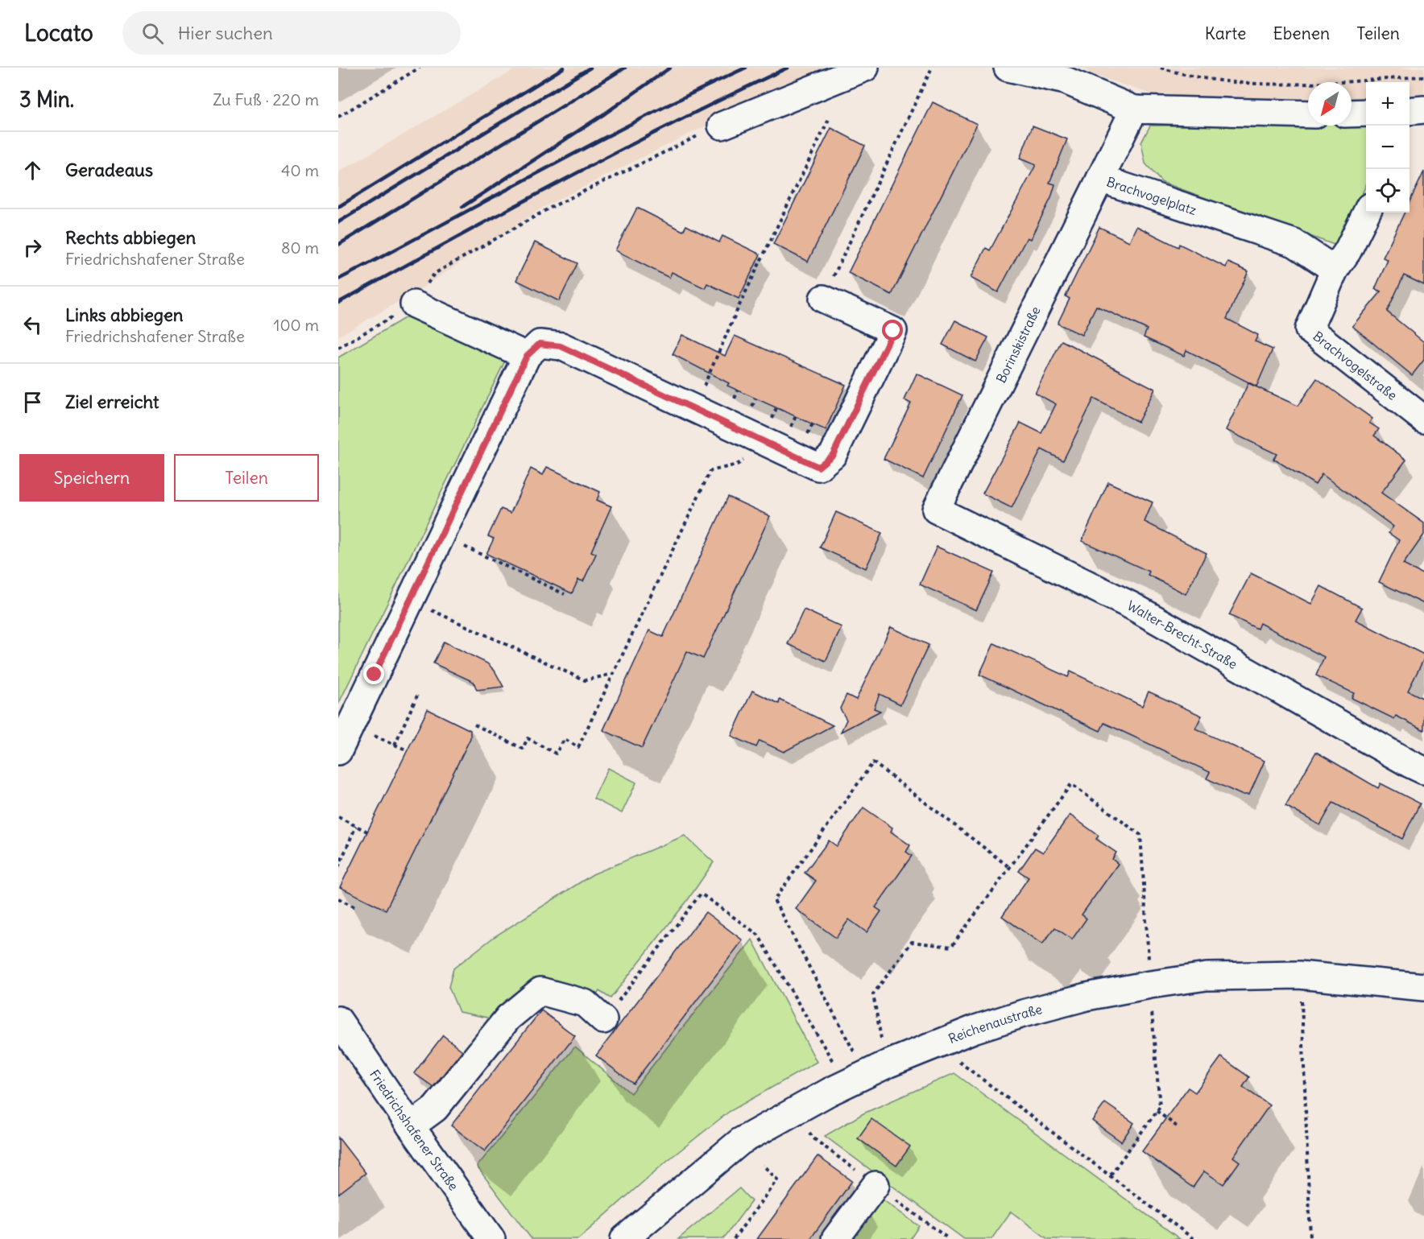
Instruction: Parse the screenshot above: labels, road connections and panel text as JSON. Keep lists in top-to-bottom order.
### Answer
{
  "streets": {
    "street": [
      "Brachvogelplatz",
      "Borinskistraße",
      "Brachvogelstraße",
      "Walter-Brecht-Straße",
      "Reichenaustraße",
      "Friedrichshafener Straße"
    ]
  },
  "crossings": [
    ["Brachvogelplatz", "Borinskistraße"],
    ["Brachvogelplatz", "Brachvogelstraße"],
    ["Borinskistraße", "Walter-Brecht-Straße"]
  ],
  "north": "bottom left",
  "page": {
    "header": "Locato",
    "search": "Hier suchen",
    "nav": ["Karte", "Ebenen", "Teilen"],
    "heading": ["3 Min.", "Zu Fuß · 220 m"],
    "map_buttons": ["+", "−"],
    "list": [
      ["Geradeaus", "40 m"],
      ["Rechts abbiegen", "Friedrichshafener Straße", "80 m"],
      ["Links abbiegen", "Friedrichshafener Straße", "100 m"],
      "Ziel erreicht"
    ],
    "buttons": ["Speichern", "Teilen"]
  }
}
